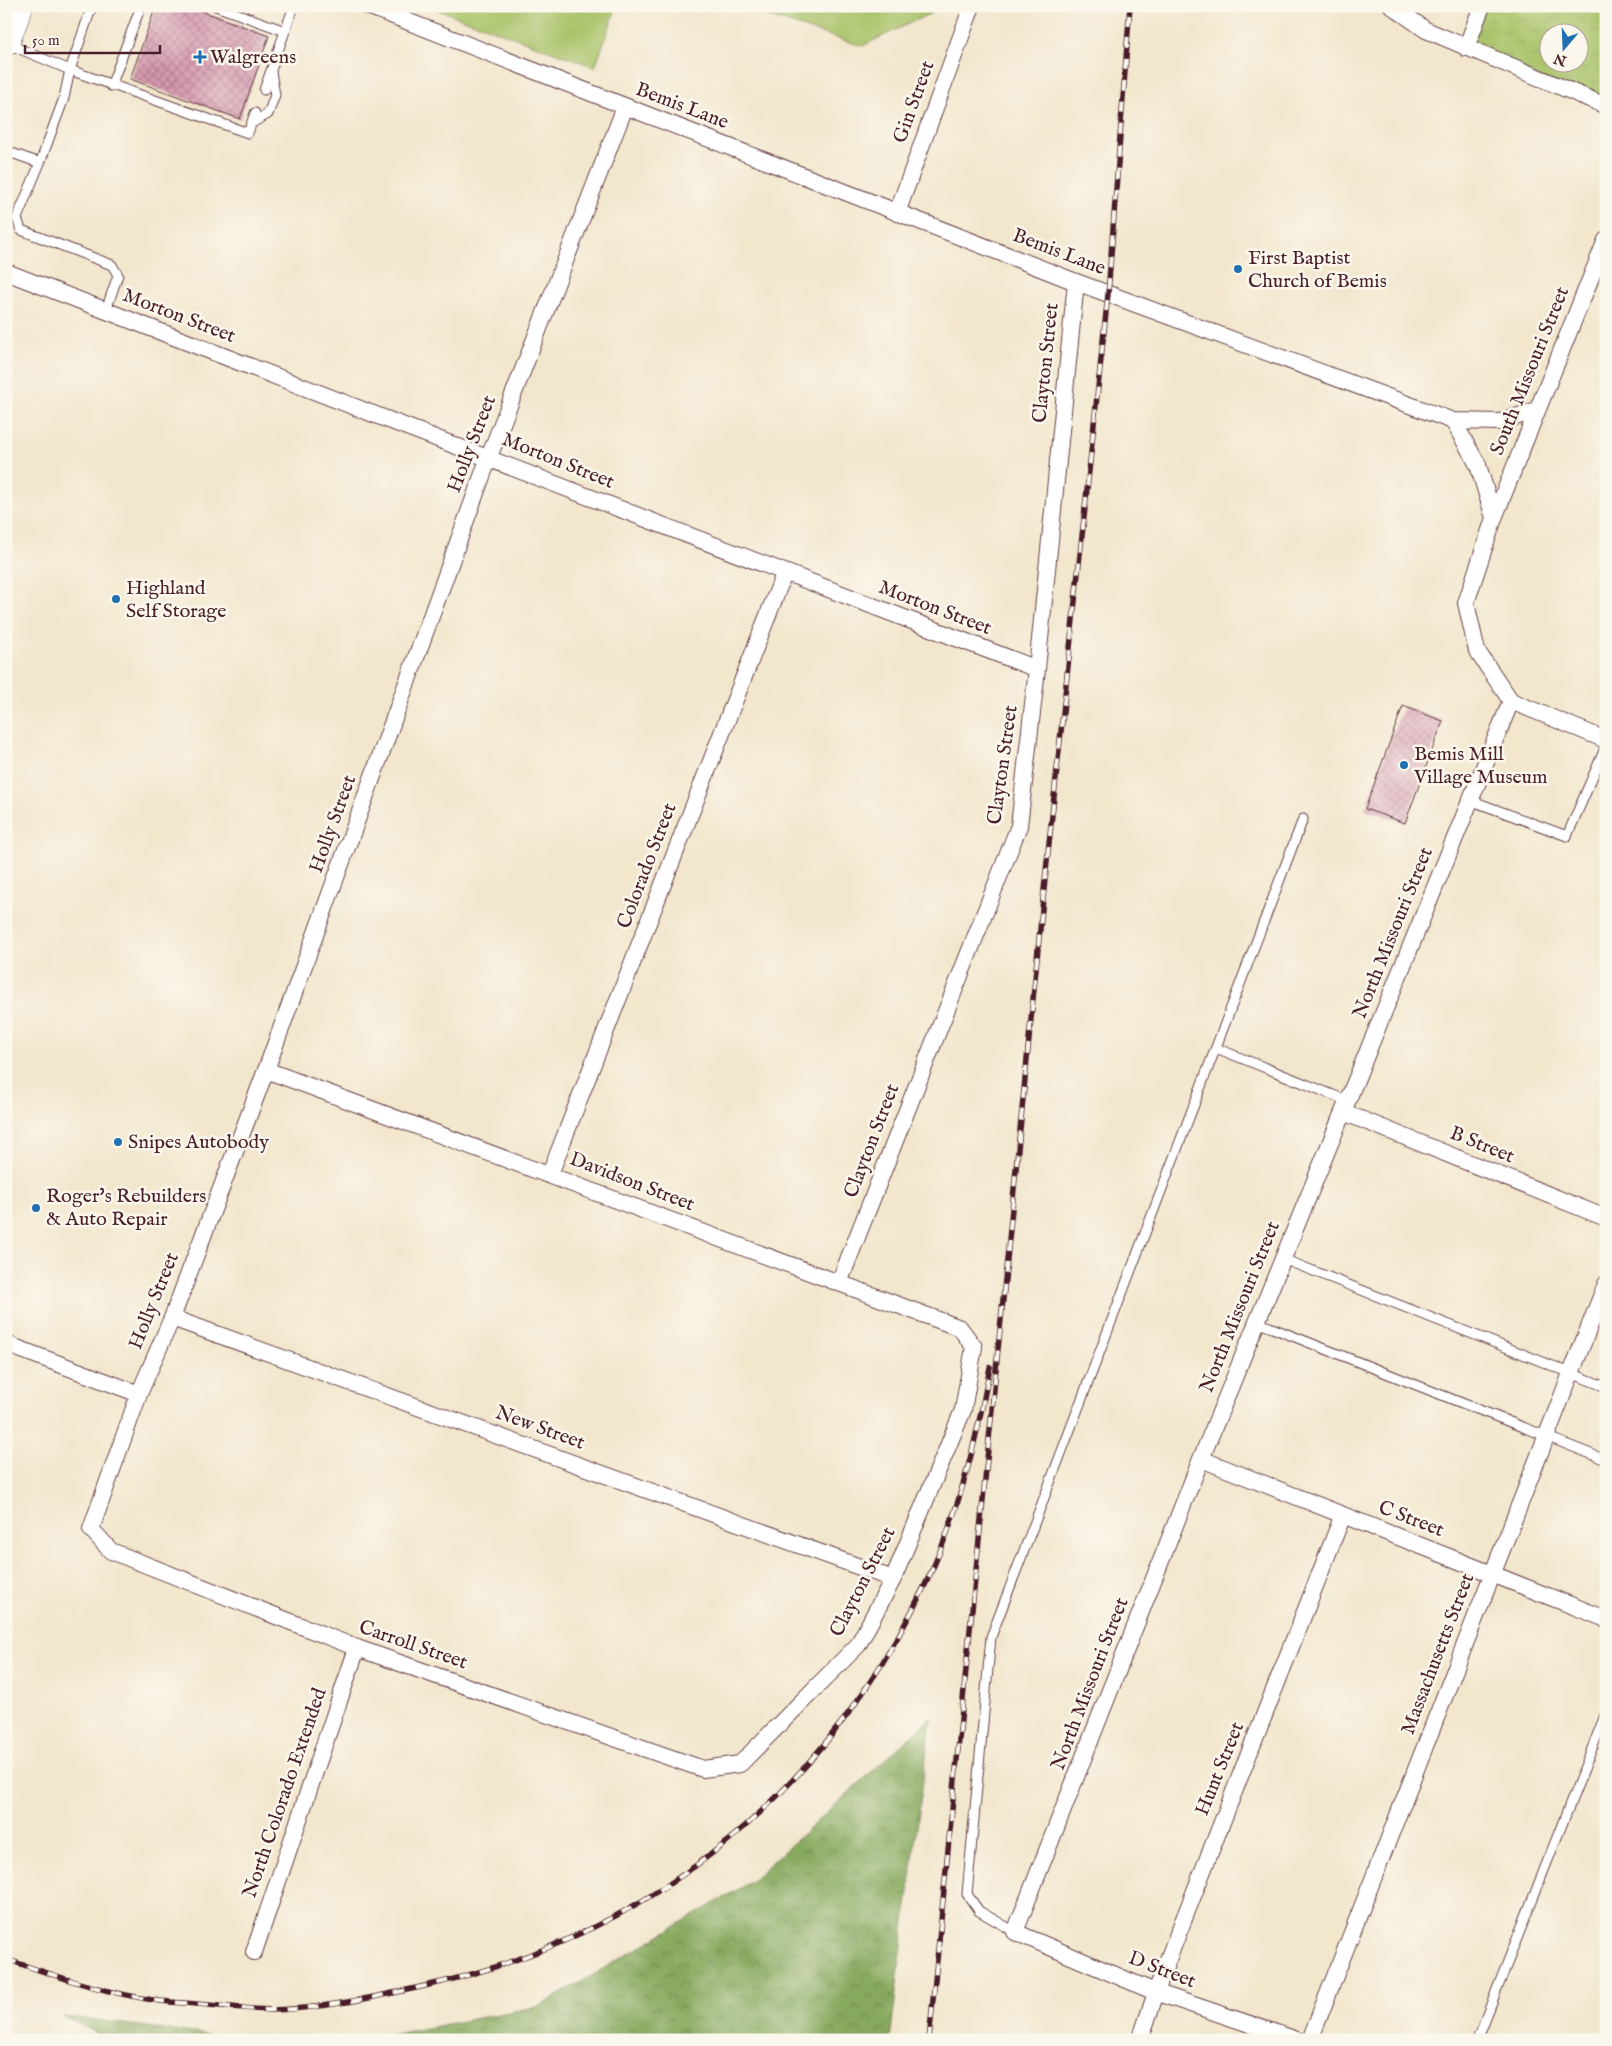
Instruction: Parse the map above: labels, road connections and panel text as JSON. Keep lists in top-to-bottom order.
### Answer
{
  "streets": {
    "street": [
      "Gin Street",
      "Bemis Lane",
      "Morton Street",
      "Clayton Street",
      "South Missouri Street",
      "Holly Street",
      "Colorado Street",
      "North Missouri Street",
      "B Street",
      "Davidson Street",
      "New Street",
      "C Street",
      "Carroll Street",
      "Massachusetts Street",
      "Hunt Street",
      "North Colorado Extended",
      "D Street"
    ]
  },
  "crossings": [
    ["Gin Street", "Bemis Lane"],
    ["Bemis Lane", "Clayton Street"],
    ["Bemis Lane", "South Missouri Street"],
    ["Bemis Lane", "Holly Street"],
    ["Morton Street", "Clayton Street"],
    ["Morton Street", "Holly Street"],
    ["Morton Street", "Colorado Street"],
    ["Clayton Street", "Davidson Street"],
    ["Clayton Street", "New Street"],
    ["Clayton Street", "Carroll Street"],
    ["Holly Street", "Davidson Street"],
    ["Holly Street", "New Street"],
    ["Holly Street", "Carroll Street"],
    ["Colorado Street", "Davidson Street"],
    ["North Missouri Street", "B Street"],
    ["North Missouri Street", "C Street"],
    ["North Missouri Street", "D Street"],
    ["C Street", "Massachusetts Street"],
    ["C Street", "Hunt Street"],
    ["Carroll Street", "North Colorado Extended"],
    ["Hunt Street", "D Street"]
  ],
  "places": {
    "health": ["Walgreens"],
    "other": [
      "First Baptist Church of Bemis",
      "Highland Self Storage",
      "Bemis Mill Village Museum",
      "Snipes Autobody",
      "Roger's Rebuilders & Auto Repair"
    ]
  },
  "scale_bar": "50 m",
  "north": "bottom"
}
